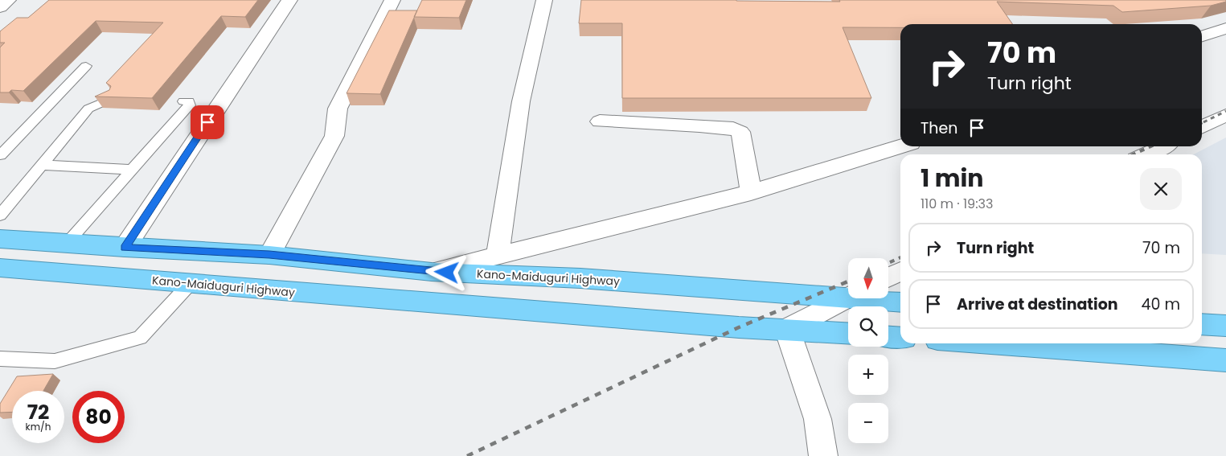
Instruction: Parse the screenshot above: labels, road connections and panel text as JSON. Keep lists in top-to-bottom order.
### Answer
{
  "streets": {
    "highway": ["Kano-Maiduguri Highway"]
  },
  "north": "bottom",
  "page": {
    "turn": ["70 m", "Turn right"],
    "then": "Then",
    "heading": ["1 min", "110 m · 19:33"],
    "list": [
      {
        "name": "Turn right",
        "value": "70 m"
      },
      {
        "name": "Arrive at destination",
        "value": "40 m"
      }
    ],
    "map_buttons": ["+", "−"],
    "speed": "72 km/h",
    "limit": "80"
  }
}
